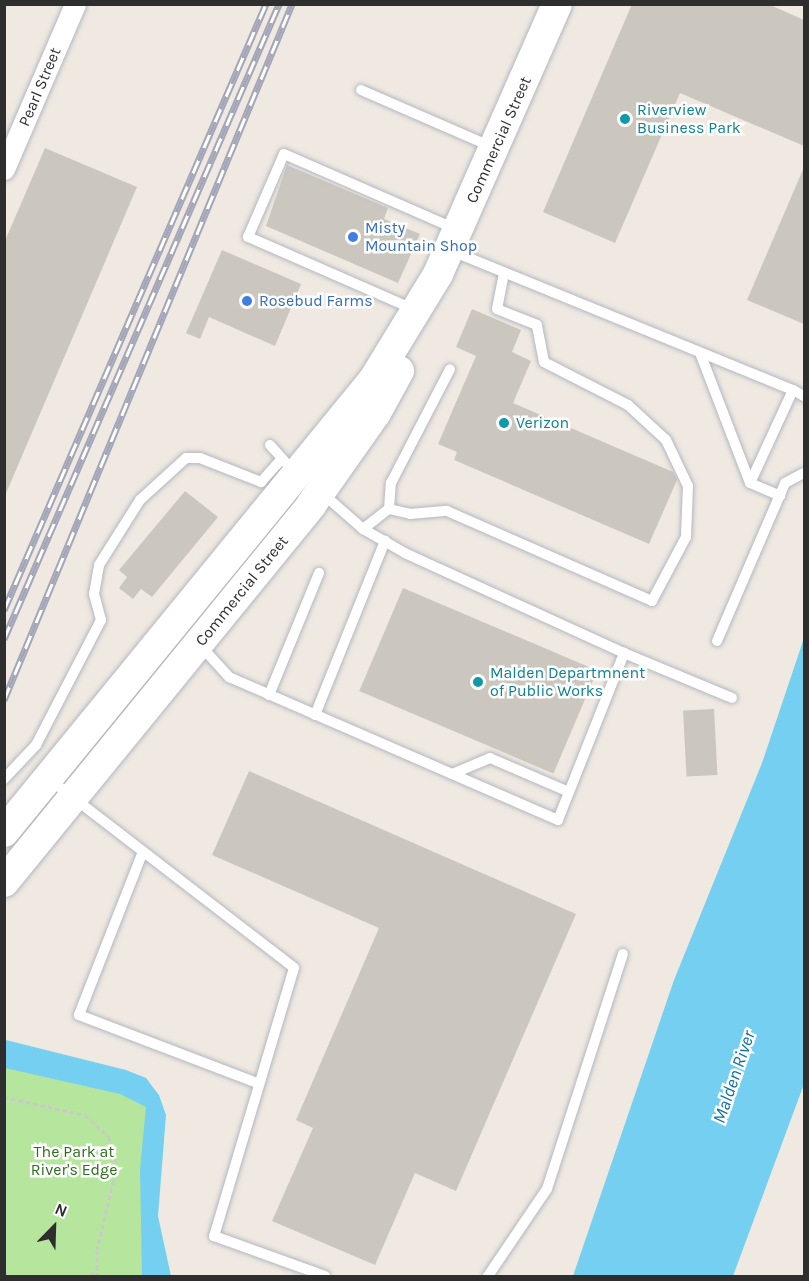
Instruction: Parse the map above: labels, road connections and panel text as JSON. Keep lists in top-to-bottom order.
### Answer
{
  "streets": {
    "main road": ["Commercial Street"],
    "street": ["Pearl Street"]
  },
  "water": ["Malden River"],
  "parks": ["The Park at River's Edge"],
  "places": [
    "Riverview Business Park",
    "Misty Mountain Shop",
    "Rosebud Farms",
    "Verizon",
    "Malden Departmnent of Public Works"
  ],
  "north": "top right"
}
